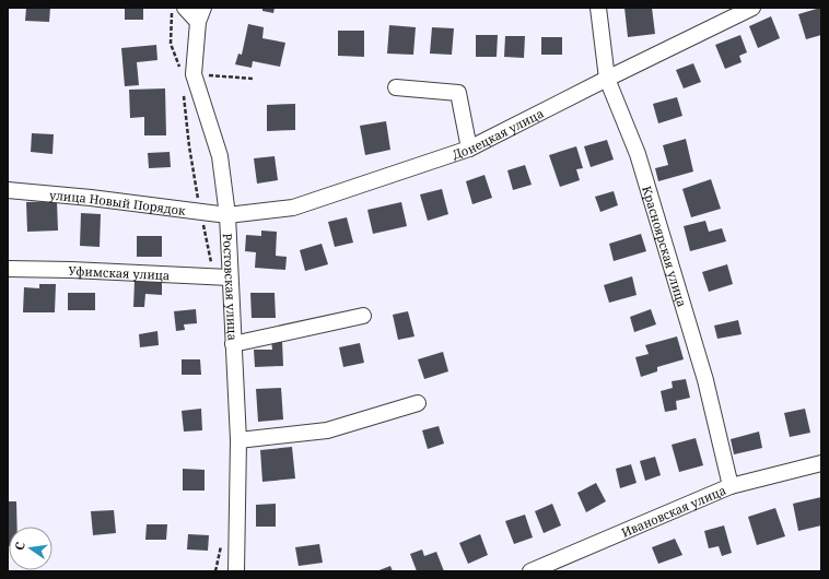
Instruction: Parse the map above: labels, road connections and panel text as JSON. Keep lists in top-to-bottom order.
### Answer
{
  "streets": {
    "street": [
      "Донецкая улица",
      "улица Новый Порядок",
      "Красноярская улица",
      "Уфимская улица",
      "Ростовская улица",
      "Ивановская улица"
    ]
  },
  "crossings": [
    ["Донецкая улица", "улица Новый Порядок"],
    ["Донецкая улица", "Красноярская улица"],
    ["Донецкая улица", "Ростовская улица"],
    ["улица Новый Порядок", "Ростовская улица"],
    ["Красноярская улица", "Ивановская улица"],
    ["Уфимская улица", "Ростовская улица"]
  ],
  "north": "left"
}
